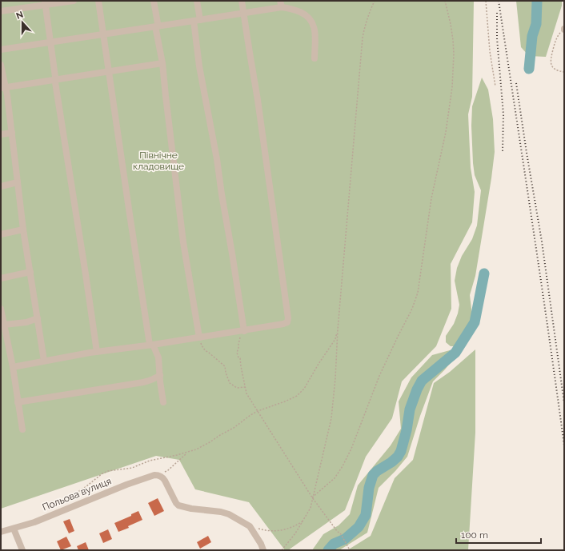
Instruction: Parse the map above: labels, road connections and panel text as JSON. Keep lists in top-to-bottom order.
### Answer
{
  "streets": {
    "street": ["Польова вулиця"]
  },
  "parks": ["Північне кладовище"],
  "scale_bar": "100 m",
  "north": "top"
}
